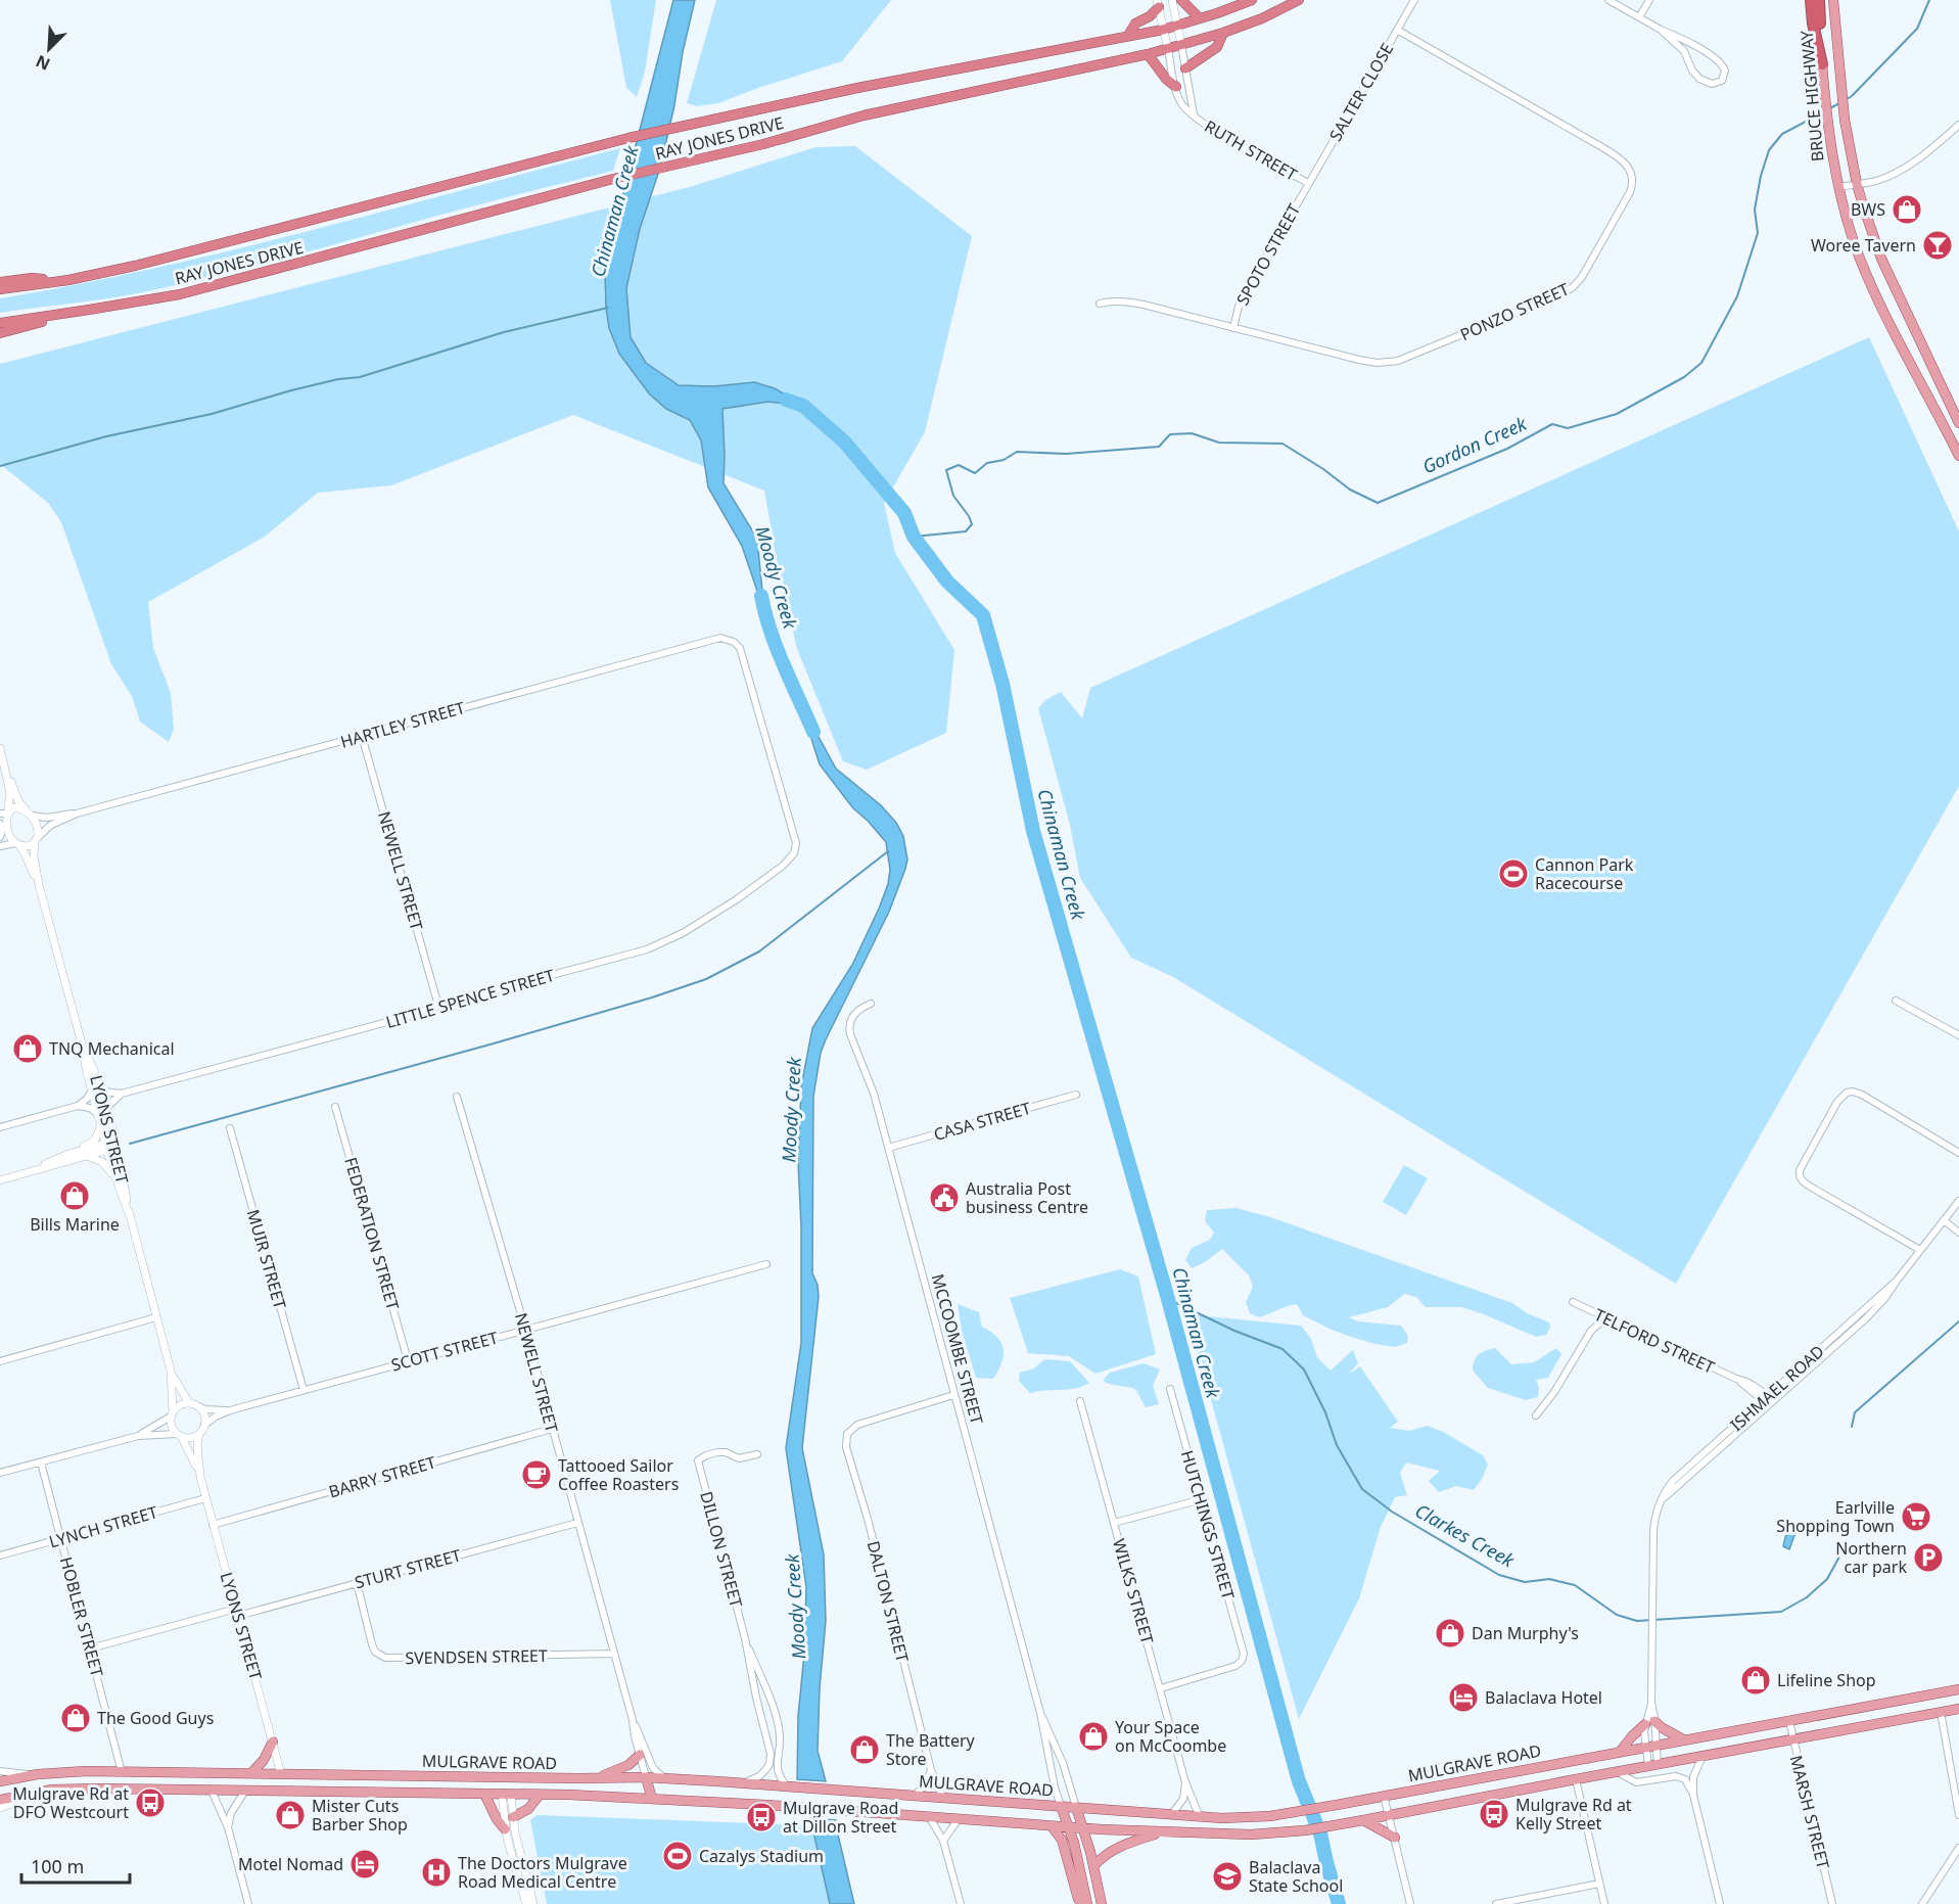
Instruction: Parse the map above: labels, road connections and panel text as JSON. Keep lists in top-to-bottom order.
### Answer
{
  "streets": {
    "highway": ["BRUCE HIGHWAY", "RAY JONES DRIVE"],
    "main road": ["MCCOOMBE STREET", "MULGRAVE ROAD"],
    "street": [
      "SALTER CLOSE",
      "RUTH STREET",
      "SPOTO STREET",
      "PONZO STREET",
      "HARTLEY STREET",
      "NEWELL STREET",
      "LITTLE SPENCE STREET",
      "CASA STREET",
      "LYONS STREET",
      "FEDERATION STREET",
      "MUIR STREET",
      "TELFORD STREET",
      "SCOTT STREET",
      "ISHMAEL ROAD",
      "BARRY STREET",
      "HUTCHINGS STREET",
      "LYNCH STREET",
      "DILLON STREET",
      "STURT STREET",
      "WILKS STREET",
      "DALTON STREET",
      "HOBLER STREET",
      "SVENDSEN STREET",
      "MARSH STREET"
    ]
  },
  "crossings": [
    ["SALTER CLOSE", "RUTH STREET"],
    ["SALTER CLOSE", "SPOTO STREET"],
    ["SALTER CLOSE", "PONZO STREET"],
    ["RAY JONES DRIVE", "RUTH STREET"],
    ["RUTH STREET", "SPOTO STREET"],
    ["SPOTO STREET", "PONZO STREET"],
    ["HARTLEY STREET", "NEWELL STREET"],
    ["HARTLEY STREET", "LITTLE SPENCE STREET"],
    ["HARTLEY STREET", "LYONS STREET"],
    ["NEWELL STREET", "LITTLE SPENCE STREET"],
    ["NEWELL STREET", "SCOTT STREET"],
    ["NEWELL STREET", "BARRY STREET"],
    ["NEWELL STREET", "STURT STREET"],
    ["NEWELL STREET", "SVENDSEN STREET"],
    ["NEWELL STREET", "MULGRAVE ROAD"],
    ["LITTLE SPENCE STREET", "LYONS STREET"],
    ["CASA STREET", "MCCOOMBE STREET"],
    ["LYONS STREET", "SCOTT STREET"],
    ["LYONS STREET", "BARRY STREET"],
    ["LYONS STREET", "LYNCH STREET"],
    ["LYONS STREET", "STURT STREET"],
    ["LYONS STREET", "MULGRAVE ROAD"],
    ["FEDERATION STREET", "SCOTT STREET"],
    ["MUIR STREET", "SCOTT STREET"],
    ["TELFORD STREET", "ISHMAEL ROAD"],
    ["MCCOOMBE STREET", "DALTON STREET"],
    ["MCCOOMBE STREET", "MULGRAVE ROAD"],
    ["ISHMAEL ROAD", "MULGRAVE ROAD"],
    ["HUTCHINGS STREET", "WILKS STREET"],
    ["LYNCH STREET", "HOBLER STREET"],
    ["DILLON STREET", "MULGRAVE ROAD"],
    ["STURT STREET", "HOBLER STREET"],
    ["STURT STREET", "SVENDSEN STREET"],
    ["WILKS STREET", "MULGRAVE ROAD"],
    ["DALTON STREET", "MULGRAVE ROAD"],
    ["HOBLER STREET", "MULGRAVE ROAD"],
    ["MULGRAVE ROAD", "MARSH STREET"]
  ],
  "water": [
    "Chinaman Creek",
    "Gordon Creek",
    "Moody Creek",
    "Clarkes Creek"
  ],
  "places": {
    "shop": [
      "BWS",
      "TNQ Mechanical",
      "Bills Marine",
      "Dan Murphy's",
      "Lifeline Shop",
      "The Good Guys",
      "Your Space on McCoombe",
      "The Battery Store",
      "Mister Cuts Barber Shop"
    ],
    "bar": ["Woree Tavern"],
    "sports": ["Cannon Park Racecourse", "Cazalys Stadium"],
    "public building": ["Australia Post business Centre"],
    "cafe": ["Tattooed Sailor Coffee Roasters"],
    "supermarket": ["Earlville Shopping Town"],
    "parking": ["Northern car park"],
    "hotel": ["Balaclava Hotel", "Motel Nomad"],
    "bus stop": ["Mulgrave Rd at DFO Westcourt", "Mulgrave Rd at Kelly Street", "Mulgrave Road at Dillon Street"],
    "hospital": ["The Doctors Mulgrave Road Medical Centre"],
    "school or university": ["Balaclava State School"]
  },
  "scale_bar": "100 m",
  "north": "bottom left"
}
